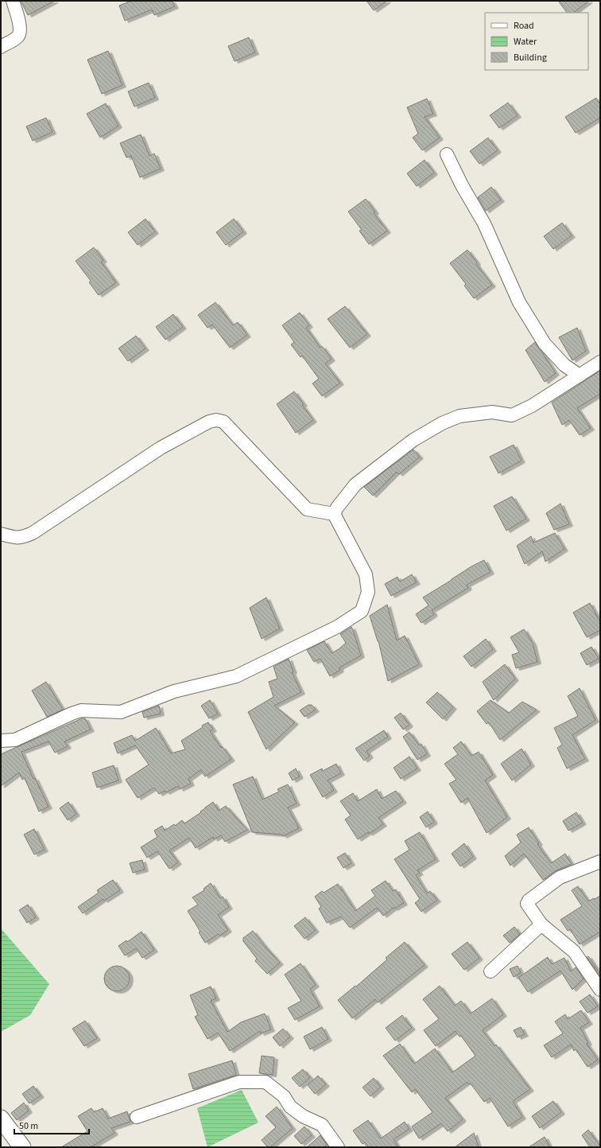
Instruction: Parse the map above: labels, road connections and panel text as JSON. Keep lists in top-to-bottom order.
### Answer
{
  "legend": ["Road", "Water", "Building"],
  "scale_bar": "50 m"
}
